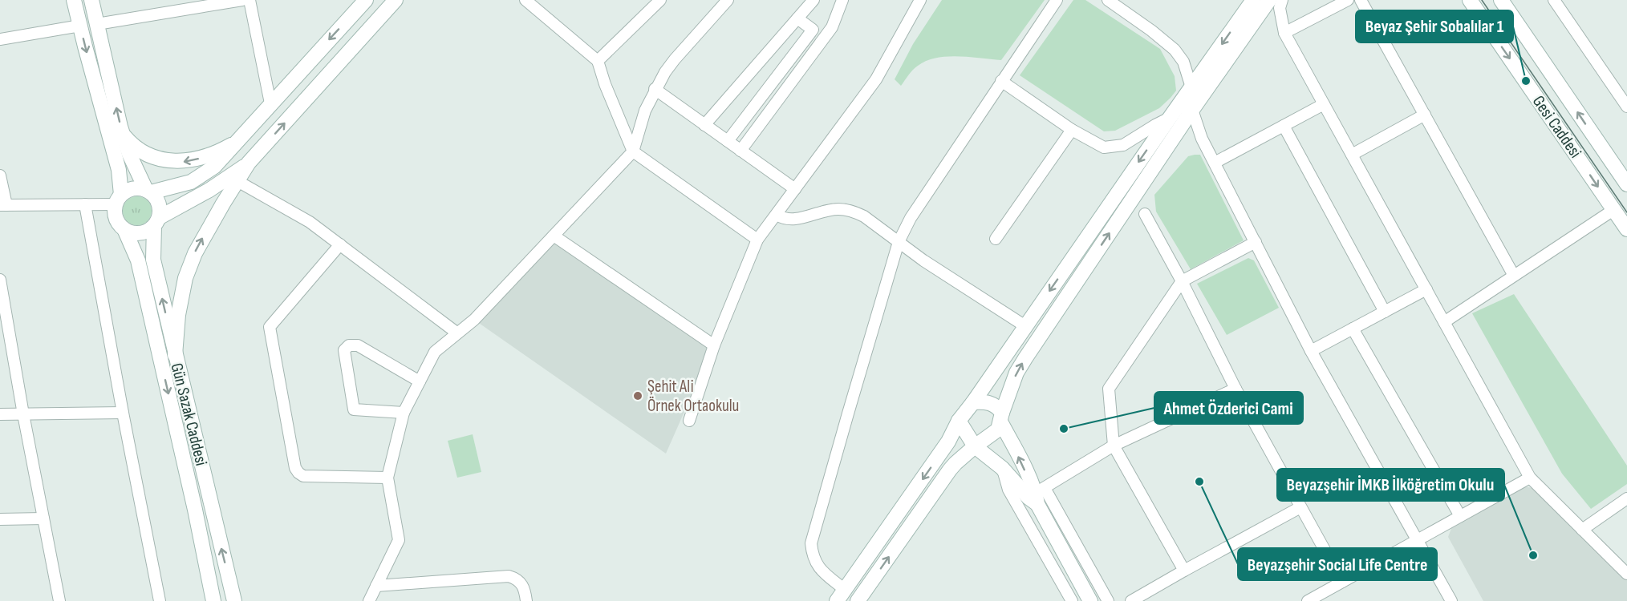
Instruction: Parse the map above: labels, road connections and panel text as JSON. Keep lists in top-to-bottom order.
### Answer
{
  "streets": {
    "main road": ["Gesi Caddesi", "Gün Sazak Caddesi"]
  },
  "places": [
    "Beyaz Şehir Sobalılar 1",
    "Şehit Ali Örnek Ortaokulu",
    "Ahmet Özderici Cami",
    "Beyazşehir Social Life Centre",
    "Beyazşehir İMKB İlköğretim Okulu"
  ]
}
